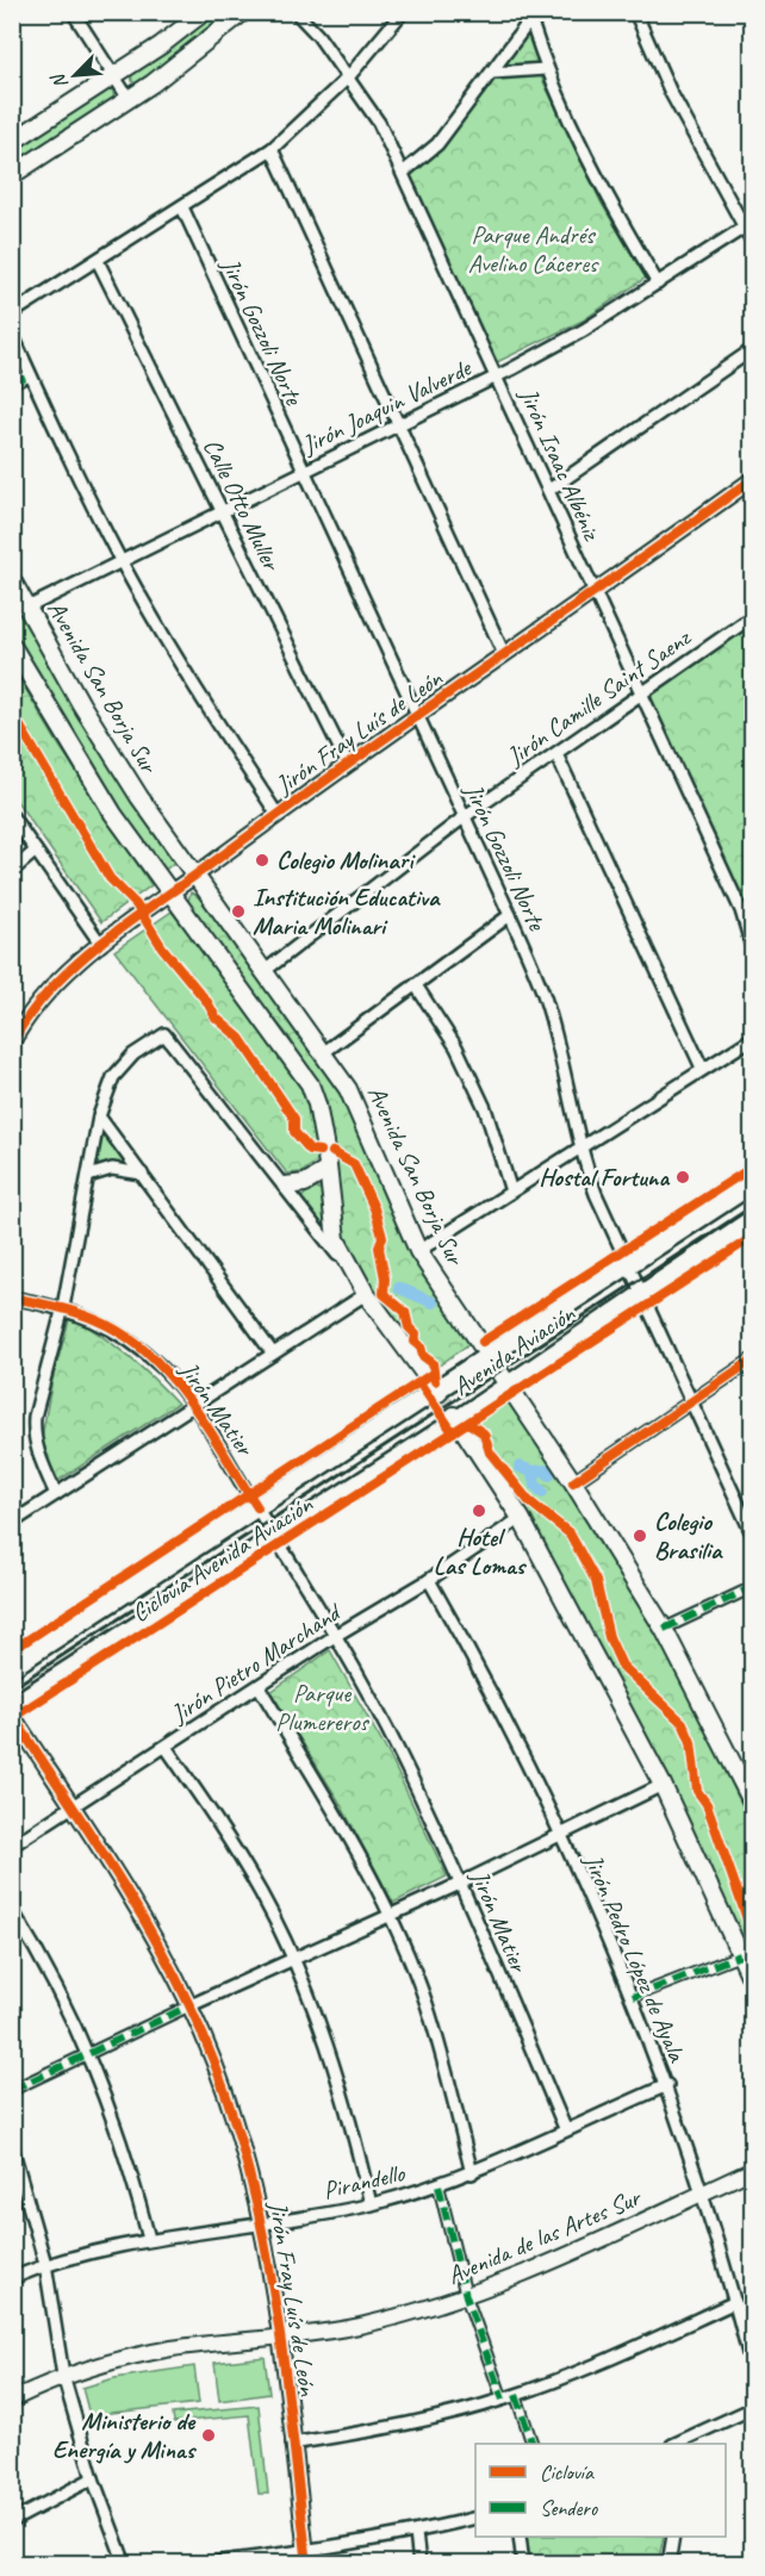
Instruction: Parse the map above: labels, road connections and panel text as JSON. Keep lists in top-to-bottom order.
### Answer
{
  "streets": {
    "main road": ["Avenida San Borja Sur", "Avenida Aviación"],
    "street": [
      "Jirón Gozzoli Norte",
      "Jirón Joaquin Valverde",
      "Jirón Isaac Albéniz",
      "Calle Otto Muller",
      "Jirón Camille Saint Saenz",
      "Jirón Fray Luís de León",
      "Jirón Matier",
      "Jirón Pietro Marchand",
      "Jirón Pedro López de Ayala",
      "Pirandello",
      "Avenida de las Artes Sur"
    ],
    "cycle path": ["Ciclovía Avenida Aviación"]
  },
  "crossings": [
    ["Jirón Gozzoli Norte", "Jirón Joaquin Valverde"],
    ["Jirón Gozzoli Norte", "Jirón Camille Saint Saenz"],
    ["Jirón Gozzoli Norte", "Jirón Fray Luís de León"],
    ["Jirón Gozzoli Norte", "Avenida Aviación"],
    ["Jirón Joaquin Valverde", "Jirón Isaac Albéniz"],
    ["Jirón Joaquin Valverde", "Calle Otto Muller"],
    ["Jirón Joaquin Valverde", "Avenida San Borja Sur"],
    ["Jirón Isaac Albéniz", "Jirón Camille Saint Saenz"],
    ["Jirón Isaac Albéniz", "Jirón Fray Luís de León"],
    ["Calle Otto Muller", "Jirón Fray Luís de León"],
    ["Avenida San Borja Sur", "Jirón Camille Saint Saenz"],
    ["Avenida San Borja Sur", "Jirón Fray Luís de León"],
    ["Avenida San Borja Sur", "Avenida Aviación"],
    ["Jirón Fray Luís de León", "Jirón Pietro Marchand"],
    ["Jirón Fray Luís de León", "Pirandello"],
    ["Jirón Fray Luís de León", "Avenida de las Artes Sur"],
    ["Avenida Aviación", "Jirón Matier"],
    ["Jirón Matier", "Jirón Pietro Marchand"],
    ["Jirón Matier", "Pirandello"],
    ["Jirón Pietro Marchand", "Jirón Pedro López de Ayala"],
    ["Jirón Pedro López de Ayala", "Pirandello"],
    ["Jirón Pedro López de Ayala", "Avenida de las Artes Sur"]
  ],
  "parks": ["Parque Andrés Avelino Cáceres", "Parque Plumereros"],
  "places": [
    "Colegio Molinari",
    "Institución Educativa Maria Molinari",
    "Hostal Fortuna",
    "Hotel Las Lomas",
    "Colegio Brasilia",
    "Ministerio de Energía y Minas"
  ],
  "legend": ["Ciclovía", "Sendero"],
  "north": "bottom left"
}
